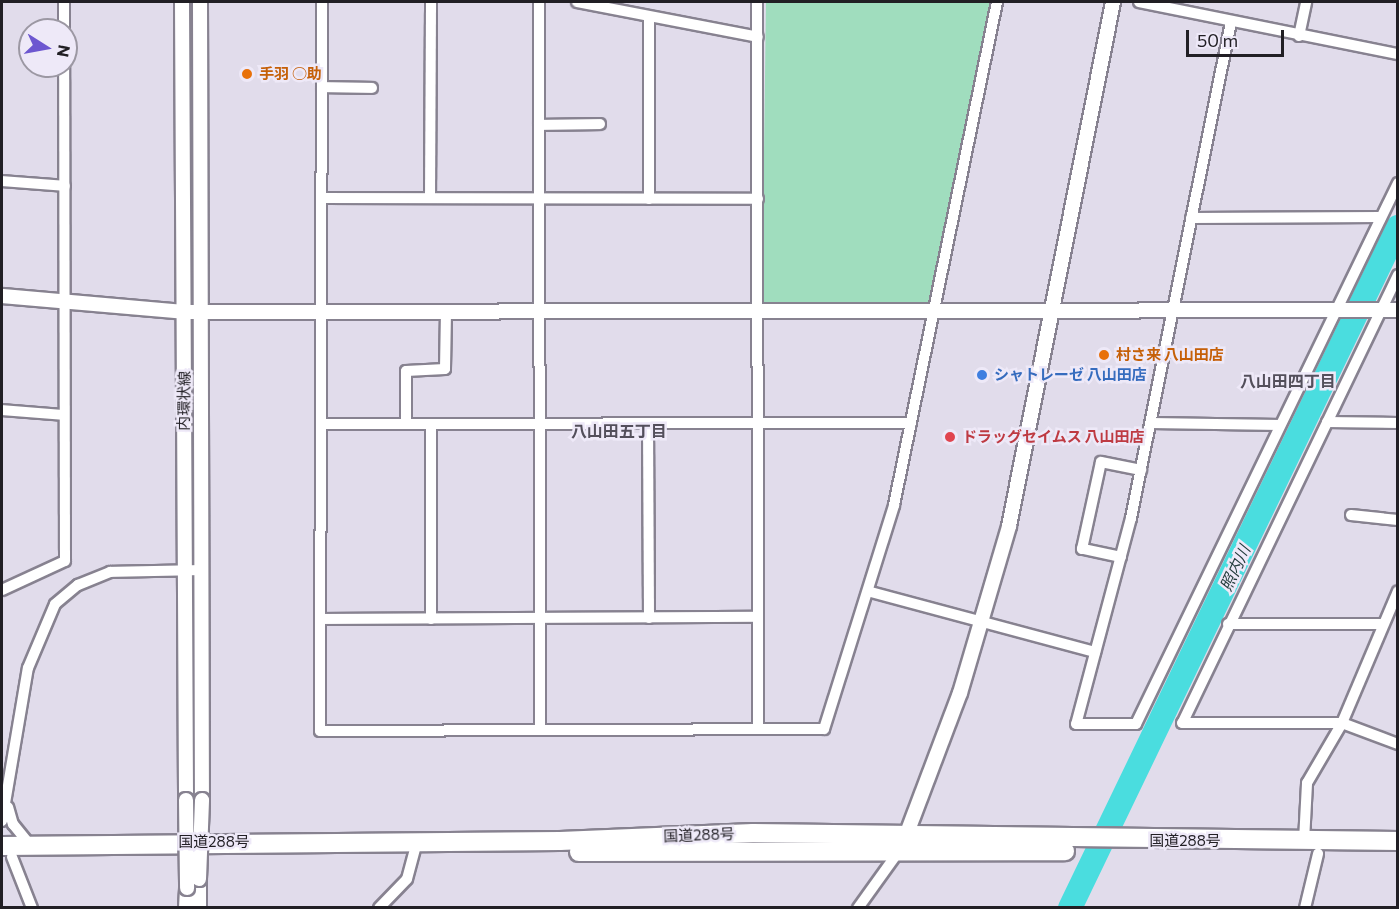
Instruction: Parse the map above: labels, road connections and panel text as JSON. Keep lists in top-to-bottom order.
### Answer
{
  "streets": {
    "highway": ["国道288号"],
    "street": ["内環状線"]
  },
  "districts": ["八山田四丁目", "八山田五丁目"],
  "water": ["照内川"],
  "places": [
    "手羽 ○助",
    "村さ来 八山田店",
    "シャトレーゼ 八山田店",
    "ドラッグセイムス 八山田店"
  ],
  "scale_bar": "50 m",
  "north": "right"
}
